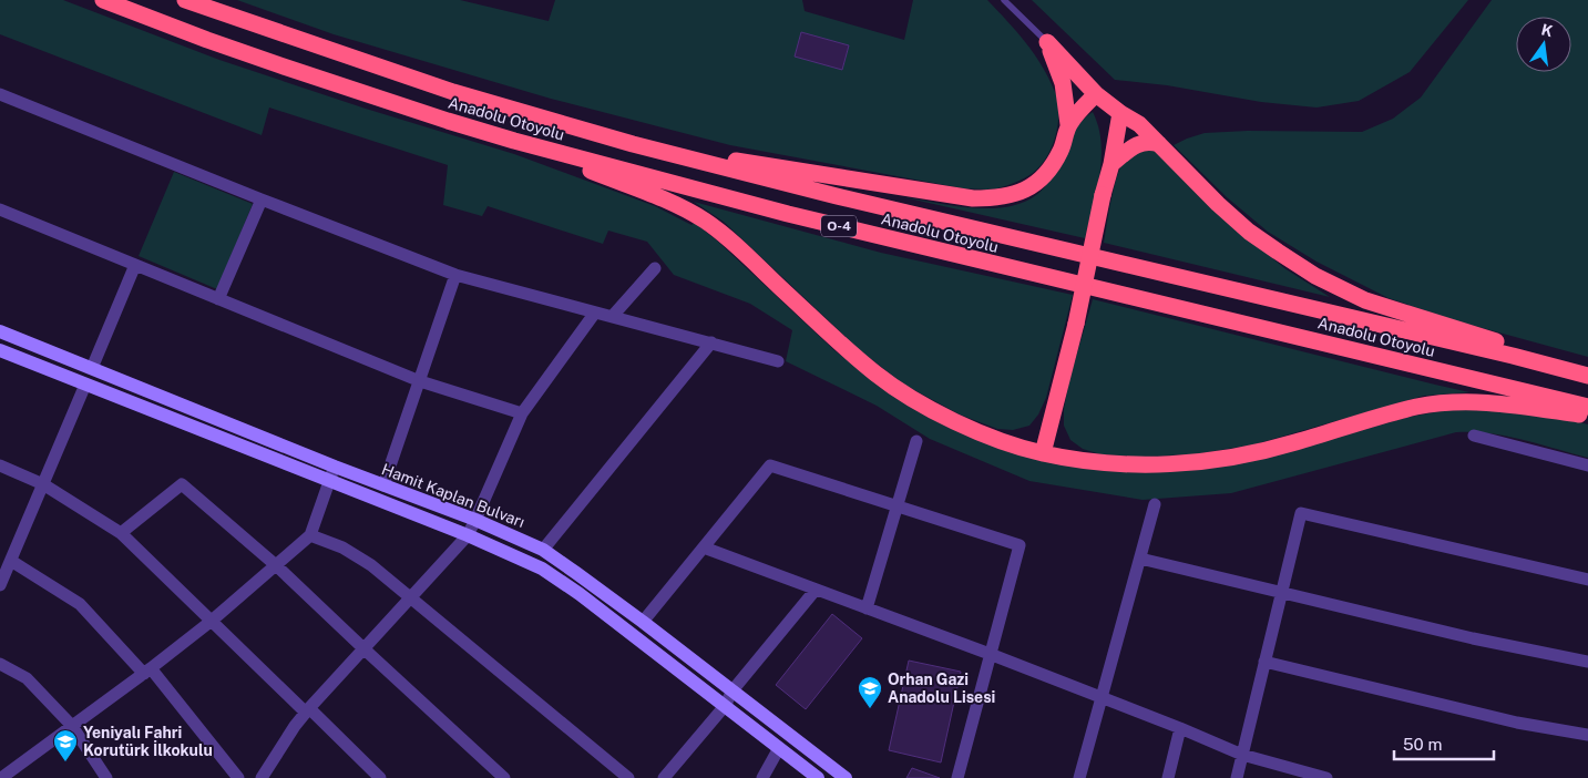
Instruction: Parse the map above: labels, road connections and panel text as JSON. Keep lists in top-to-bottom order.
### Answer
{
  "streets": {
    "highway": ["Anadolu Otoyolu", "O-4"],
    "main road": ["Hamit Kaplan Bulvarı"]
  },
  "places": {
    "school or university": ["Orhan Gazi Anadolu Lisesi", "Yeniyalı Fahri Korutürk İlkokulu"]
  },
  "scale_bar": "50 m",
  "north": "top"
}
